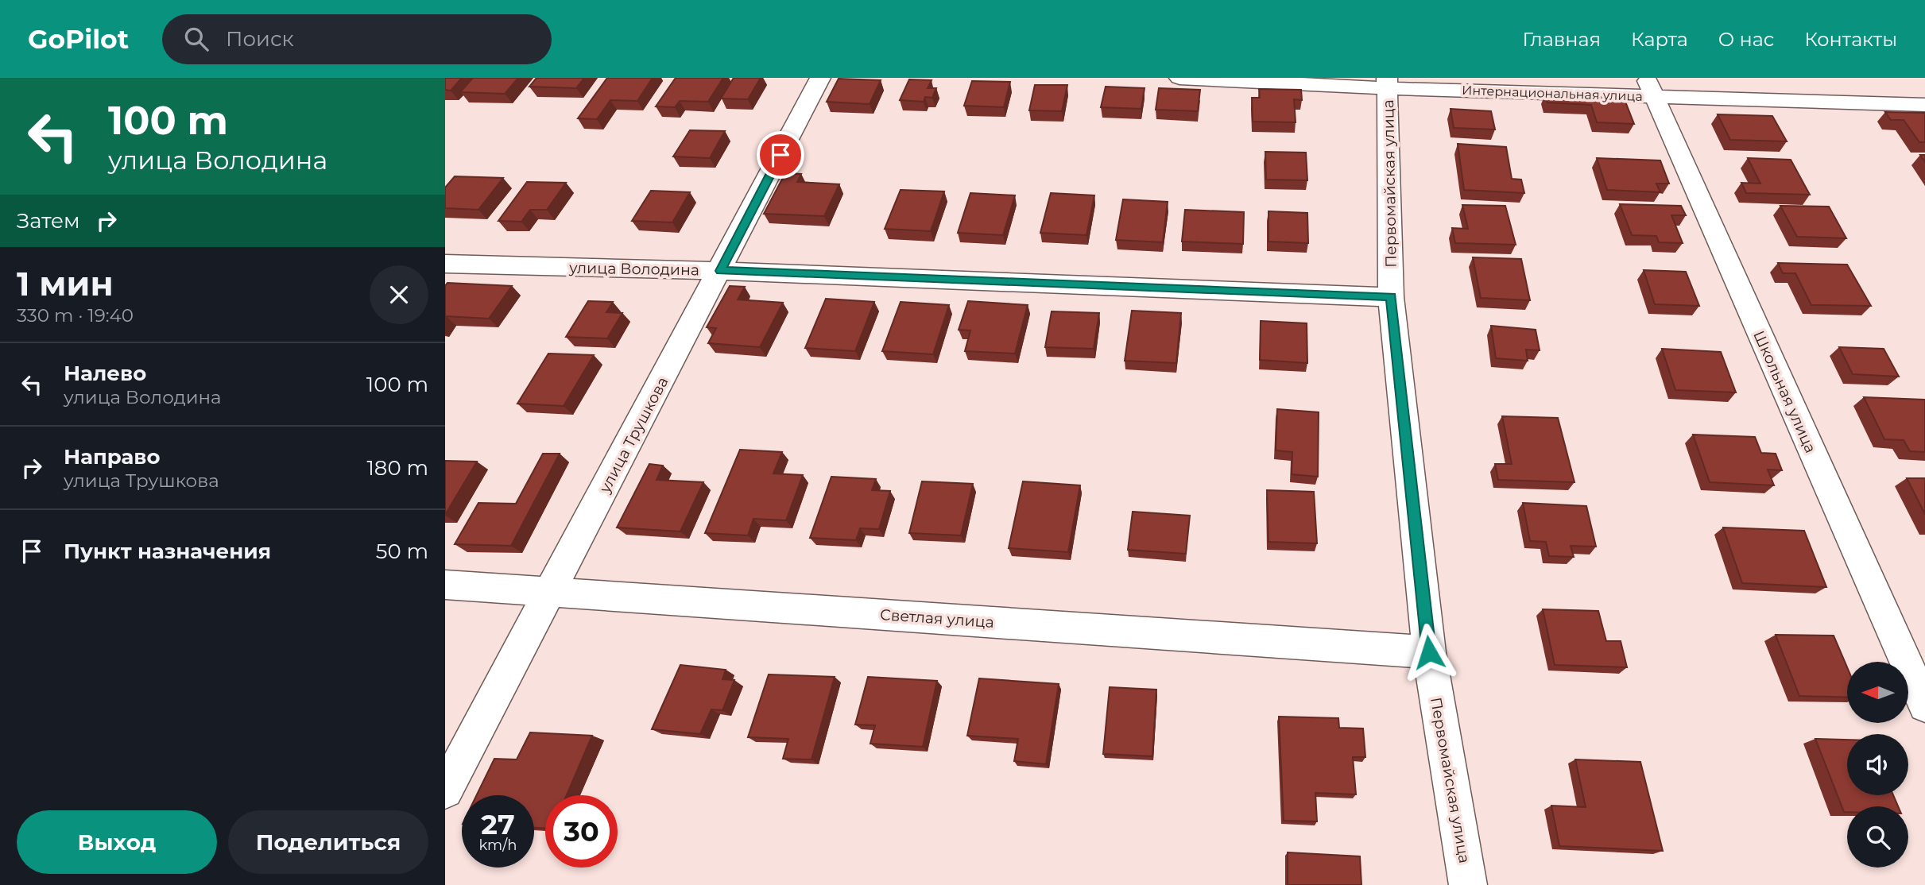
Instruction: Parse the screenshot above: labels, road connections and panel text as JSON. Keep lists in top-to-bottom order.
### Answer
{
  "streets": {
    "street": [
      "Интернациональная улица",
      "Первомайская улица",
      "улица Володина",
      "Школьная улица",
      "улица Трушкова",
      "Светлая улица"
    ]
  },
  "crossings": [
    ["Интернациональная улица", "Первомайская улица"],
    ["Интернациональная улица", "Школьная улица"],
    ["Первомайская улица", "улица Володина"],
    ["Первомайская улица", "Светлая улица"],
    ["улица Володина", "улица Трушкова"],
    ["улица Трушкова", "Светлая улица"]
  ],
  "north": "left",
  "page": {
    "header": "GoPilot",
    "search": "Поиск",
    "nav": [
      "Главная",
      "Карта",
      "О нас",
      "Контакты"
    ],
    "turn": ["100 m", "улица Володина"],
    "then": "Затем",
    "heading": ["1 мин", "330 m · 19:40"],
    "list": [
      {
        "name": "Налево",
        "note": "улица Володина",
        "value": "100 m"
      },
      {
        "name": "Направо",
        "note": "улица Трушкова",
        "value": "180 m"
      },
      {
        "name": "Пункт назначения",
        "value": "50 m"
      }
    ],
    "speed": "27 km/h",
    "limit": "30",
    "buttons": ["Выход", "Поделиться"]
  }
}
